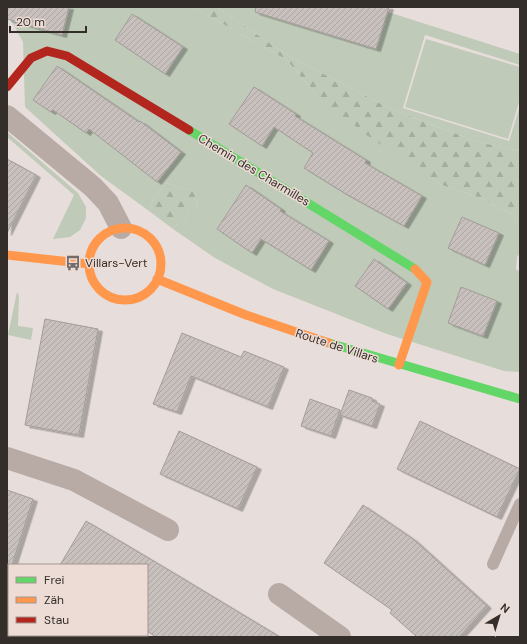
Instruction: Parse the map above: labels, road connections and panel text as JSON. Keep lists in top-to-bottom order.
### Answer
{
  "streets": {
    "main road": ["Chemin des Charmilles", "Route de Villars"]
  },
  "crossings": [
    ["Chemin des Charmilles", "Route de Villars"]
  ],
  "places": {
    "bus stop": ["Villars-Vert"]
  },
  "legend": ["Frei", "Zäh", "Stau"],
  "scale_bar": "20 m",
  "north": "top right"
}
